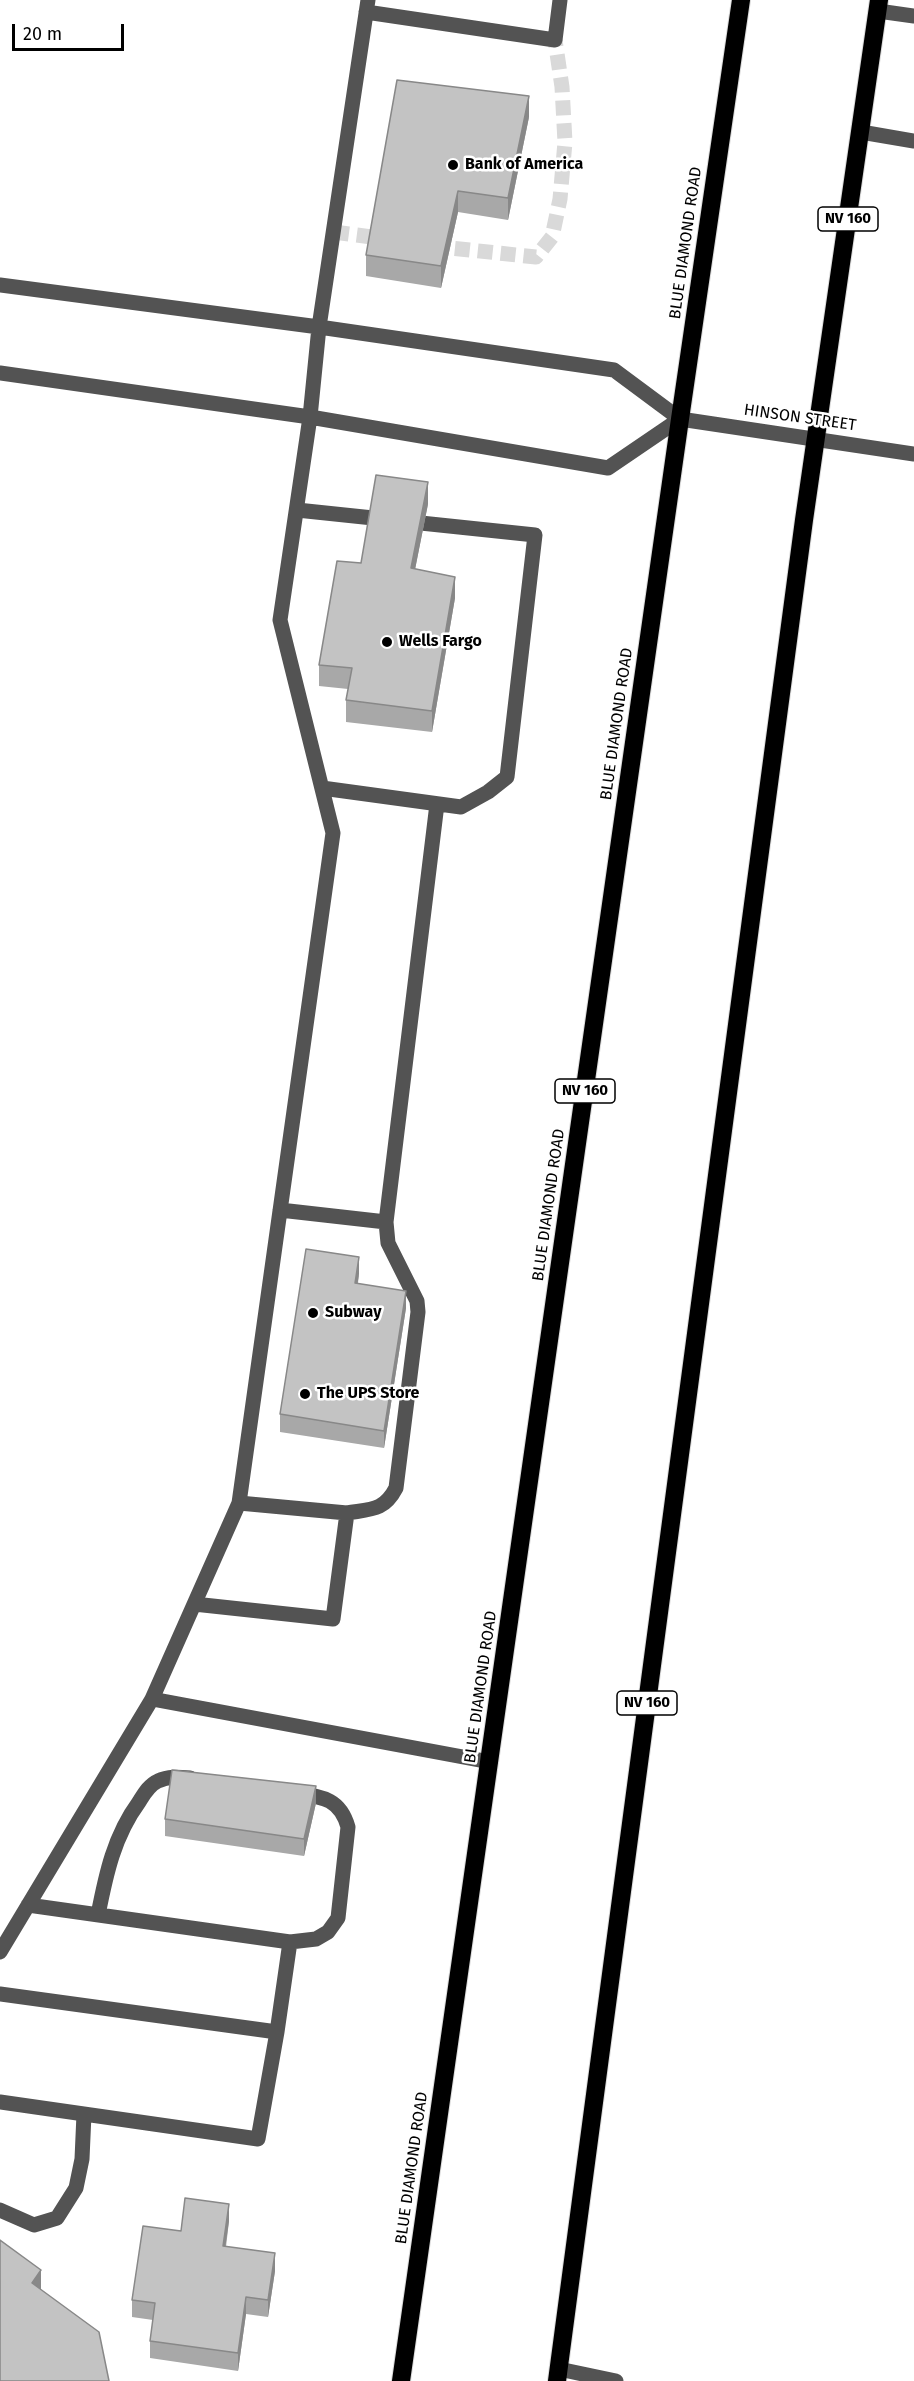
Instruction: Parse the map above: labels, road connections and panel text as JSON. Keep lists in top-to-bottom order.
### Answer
{
  "streets": {
    "highway": ["NV 160", "BLUE DIAMOND ROAD"],
    "street": ["HINSON STREET"]
  },
  "crossings": [
    ["NV 160", "HINSON STREET"],
    ["BLUE DIAMOND ROAD", "HINSON STREET"]
  ],
  "places": [
    "Bank of America",
    "Wells Fargo",
    "Subway",
    "The UPS Store"
  ],
  "scale_bar": "20 m"
}
